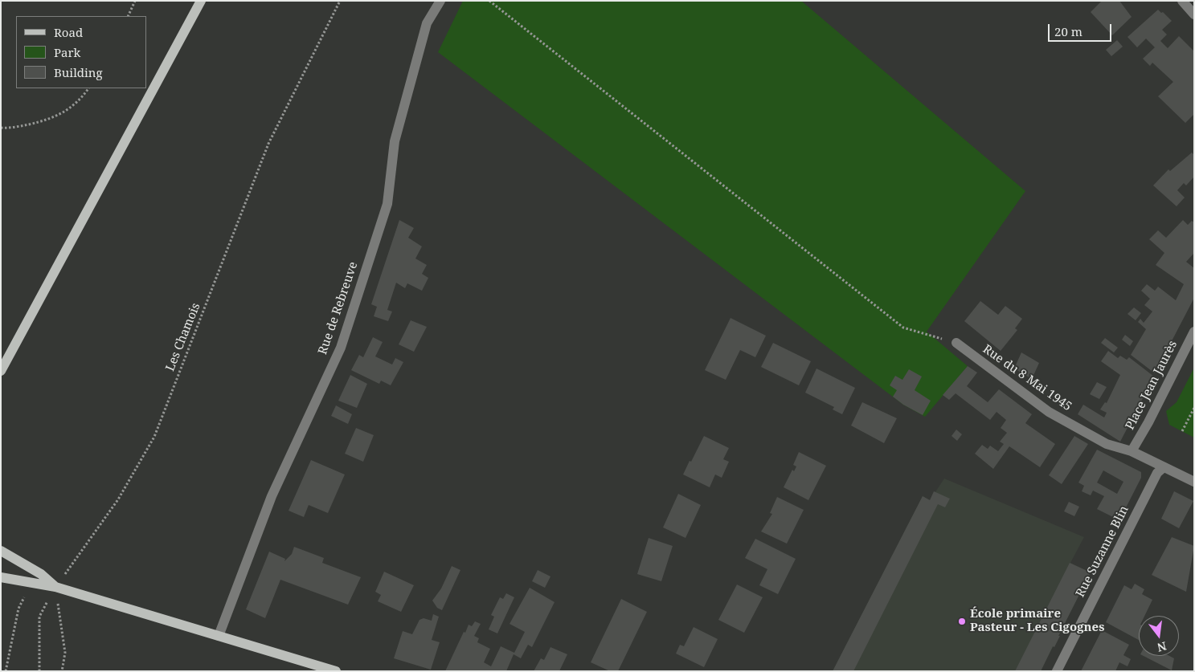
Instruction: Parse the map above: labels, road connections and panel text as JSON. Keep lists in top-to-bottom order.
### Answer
{
  "streets": {
    "street": [
      "Rue de Rebreuve",
      "Rue du 8 Mai 1945",
      "Place Jean Jaurès",
      "Rue Suzanne Blin"
    ],
    "path": ["Les Chamois"]
  },
  "crossings": [
    ["Rue du 8 Mai 1945", "Place Jean Jaurès"],
    ["Rue du 8 Mai 1945", "Rue Suzanne Blin"]
  ],
  "places": ["École primaire Pasteur - Les Cigognes"],
  "legend": ["Road", "Park", "Building"],
  "scale_bar": "20 m",
  "north": "bottom"
}
